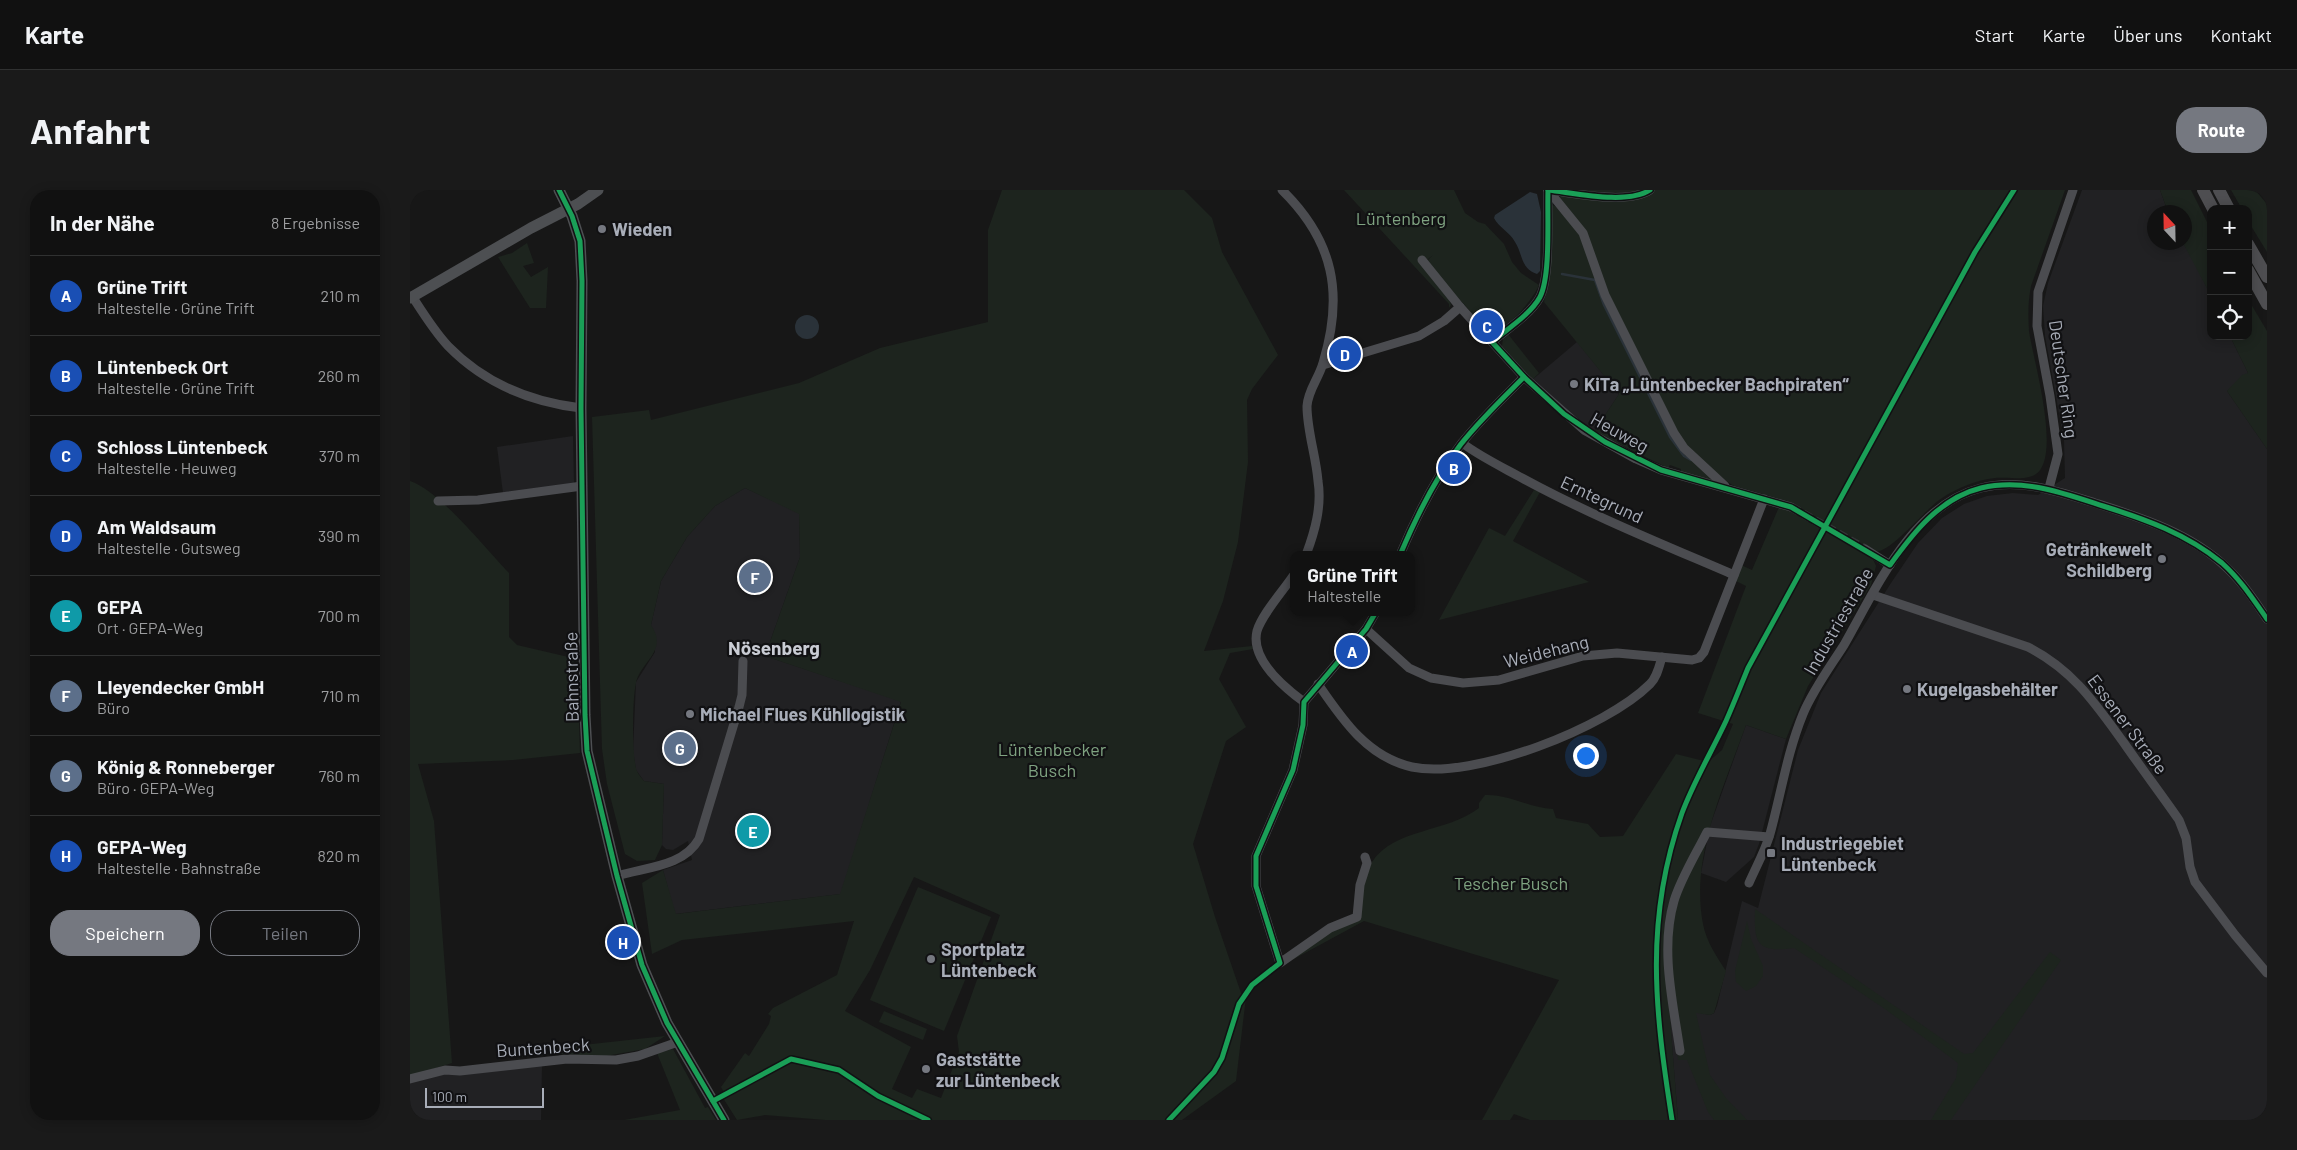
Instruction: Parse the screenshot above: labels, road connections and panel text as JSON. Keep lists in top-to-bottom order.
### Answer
{
  "streets": {
    "main road": ["Bahnstraße"],
    "street": [
      "Deutscher Ring",
      "Heuweg",
      "Erntegrund",
      "Industriestraße",
      "Weidehang",
      "Essener Straße",
      "Buntenbeck"
    ]
  },
  "crossings": [
    ["Deutscher Ring", "Industriestraße"],
    ["Heuweg", "Weidehang"],
    ["Erntegrund", "Weidehang"],
    ["Industriestraße", "Essener Straße"],
    ["Bahnstraße", "Buntenbeck"]
  ],
  "districts": ["Nösenberg"],
  "parks": ["Lüntenberg", "Lüntenbecker Busch", "Tescher Busch"],
  "places": {
    "other": [
      "Wieden",
      "KiTa „Lüntenbecker Bachpiraten“",
      "Getränkewelt Schildberg",
      "Kugelgasbehälter",
      "Michael Flues Kühllogistik",
      "Sportplatz Lüntenbeck",
      "Gaststätte zur Lüntenbeck"
    ],
    "transit": ["Industriegebiet Lüntenbeck"]
  },
  "scale_bar": "100 m",
  "north": "top",
  "page": {
    "header": "Karte",
    "nav": [
      "Start",
      "Karte",
      "Über uns",
      "Kontakt"
    ],
    "buttons": [
      "Route",
      ["Speichern", "Teilen"]
    ],
    "title": "Anfahrt",
    "heading": ["In der Nähe", "8 Ergebnisse"],
    "map_buttons": ["+", "−"],
    "list": [
      {
        "mark": "A",
        "name": "Grüne Trift",
        "note": "Haltestelle · Grüne Trift",
        "value": "210 m"
      },
      {
        "mark": "B",
        "name": "Lüntenbeck Ort",
        "note": "Haltestelle · Grüne Trift",
        "value": "260 m"
      },
      {
        "mark": "C",
        "name": "Schloss Lüntenbeck",
        "note": "Haltestelle · Heuweg",
        "value": "370 m"
      },
      {
        "mark": "D",
        "name": "Am Waldsaum",
        "note": "Haltestelle · Gutsweg",
        "value": "390 m"
      },
      {
        "mark": "E",
        "name": "GEPA",
        "note": "Ort · GEPA-Weg",
        "value": "700 m"
      },
      {
        "mark": "F",
        "name": "Lleyendecker GmbH",
        "note": "Büro",
        "value": "710 m"
      },
      {
        "mark": "G",
        "name": "König & Ronneberger",
        "note": "Büro · GEPA-Weg",
        "value": "760 m"
      },
      {
        "mark": "H",
        "name": "GEPA-Weg",
        "note": "Haltestelle · Bahnstraße",
        "value": "820 m"
      }
    ],
    "pins": [
      "C",
      "D",
      "B",
      "F",
      "A",
      "G",
      "E",
      "H"
    ],
    "popup": ["Grüne Trift", "Haltestelle"],
    "scale": "100 m"
  }
}
